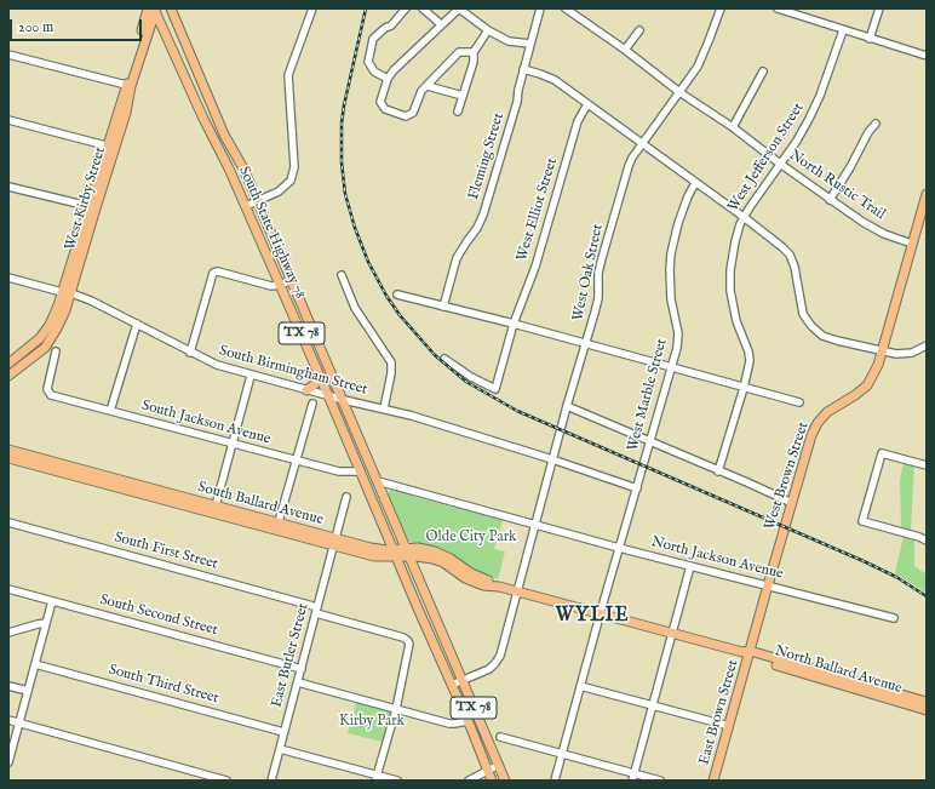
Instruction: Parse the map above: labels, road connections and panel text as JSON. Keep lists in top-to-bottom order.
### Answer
{
  "streets": {
    "main road": [
      "West Kirby Street",
      "South State Highway 78",
      "TX 78",
      "West Brown Street",
      "South Ballard Avenue",
      "North Ballard Avenue",
      "East Brown Street"
    ],
    "street": [
      "Fleming Street",
      "West Jefferson Street",
      "North Rustic Trail",
      "West Elliot Street",
      "West Oak Street",
      "South Birmingham Street",
      "West Marble Street",
      "South Jackson Avenue",
      "South First Street",
      "North Jackson Avenue",
      "South Second Street",
      "East Butler Street",
      "South Third Street"
    ]
  },
  "crossings": [
    ["West Jefferson Street", "North Rustic Trail"],
    ["North Rustic Trail", "West Oak Street"],
    ["North Rustic Trail", "West Brown Street"],
    ["West Kirby Street", "South State Highway 78"],
    ["West Kirby Street", "South Birmingham Street"],
    ["South State Highway 78", "TX 78"],
    ["South State Highway 78", "South Birmingham Street"],
    ["South State Highway 78", "South Jackson Avenue"],
    ["South State Highway 78", "South Ballard Avenue"],
    ["West Oak Street", "TX 78"],
    ["West Oak Street", "South Birmingham Street"],
    ["West Oak Street", "South Ballard Avenue"],
    ["West Oak Street", "North Jackson Avenue"],
    ["West Oak Street", "North Ballard Avenue"],
    ["TX 78", "South Ballard Avenue"],
    ["South Birmingham Street", "West Marble Street"],
    ["West Marble Street", "North Jackson Avenue"],
    ["West Marble Street", "North Ballard Avenue"],
    ["West Brown Street", "North Jackson Avenue"],
    ["West Brown Street", "North Ballard Avenue"],
    ["West Brown Street", "East Brown Street"],
    ["South Ballard Avenue", "East Butler Street"],
    ["South Ballard Avenue", "North Ballard Avenue"],
    ["South First Street", "East Butler Street"],
    ["South Second Street", "East Butler Street"],
    ["East Butler Street", "South Third Street"],
    ["North Ballard Avenue", "East Brown Street"]
  ],
  "districts": ["WYLIE"],
  "parks": ["Olde City Park", "Kirby Park"],
  "scale_bar": "200 m"
}
